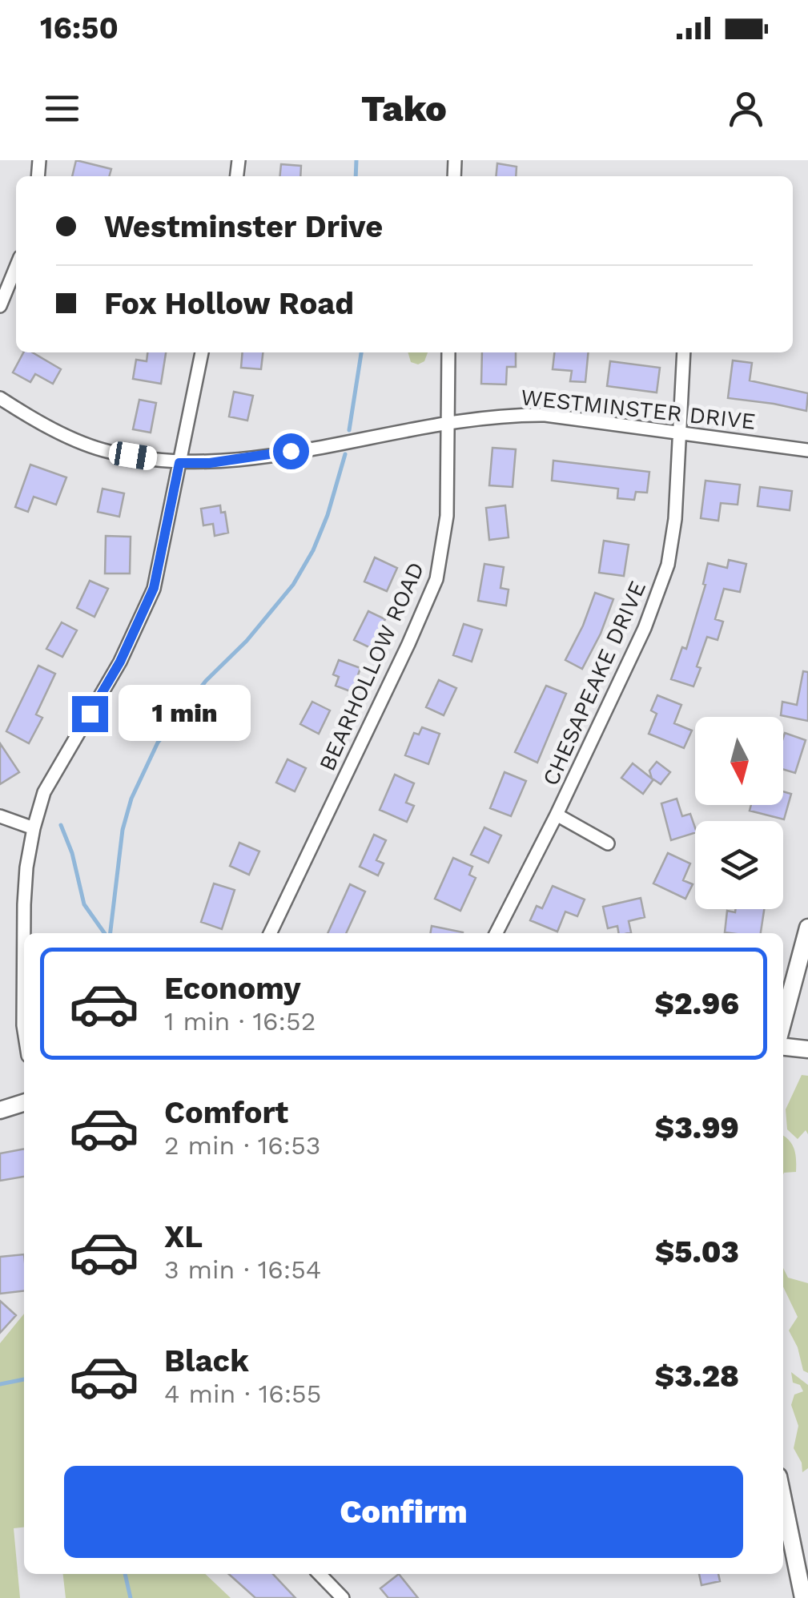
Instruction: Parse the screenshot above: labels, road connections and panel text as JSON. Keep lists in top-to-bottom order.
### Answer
{
  "streets": {
    "street": ["WESTMINSTER DRIVE", "BEARHOLLOW ROAD", "CHESAPEAKE DRIVE"]
  },
  "crossings": [
    ["WESTMINSTER DRIVE", "BEARHOLLOW ROAD"],
    ["WESTMINSTER DRIVE", "CHESAPEAKE DRIVE"]
  ],
  "north": "bottom",
  "page": {
    "status": "16:50",
    "header": "Tako",
    "banner": ["Westminster Drive", "Fox Hollow Road"],
    "bubble": "1 min",
    "list": [
      {
        "name": "Economy",
        "note": "1 min · 16:52",
        "value": "$2.96"
      },
      {
        "name": "Comfort",
        "note": "2 min · 16:53",
        "value": "$3.99"
      },
      {
        "name": "XL",
        "note": "3 min · 16:54",
        "value": "$5.03"
      },
      {
        "name": "Black",
        "note": "4 min · 16:55",
        "value": "$3.28"
      }
    ],
    "buttons": "Confirm"
  }
}
